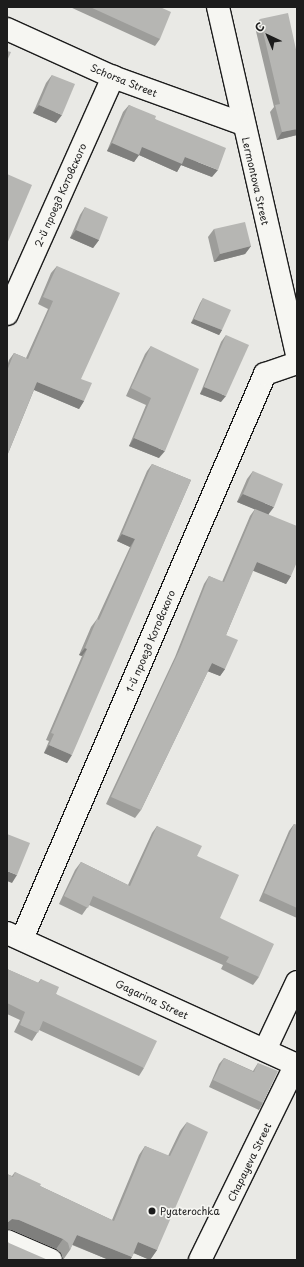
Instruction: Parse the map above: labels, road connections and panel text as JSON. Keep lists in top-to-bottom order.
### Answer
{
  "streets": {
    "street": [
      "Schorsa Street",
      "Lermontova Street",
      "2-й проезд Котовского",
      "1-й проезд Котовского",
      "Gagarina Street",
      "Chapayeva Street"
    ]
  },
  "crossings": [
    ["Schorsa Street", "Lermontova Street"],
    ["Schorsa Street", "2-й проезд Котовского"],
    ["1-й проезд Котовского", "Gagarina Street"],
    ["Gagarina Street", "Chapayeva Street"]
  ],
  "places": ["Pyaterochka"],
  "north": "top left"
}
